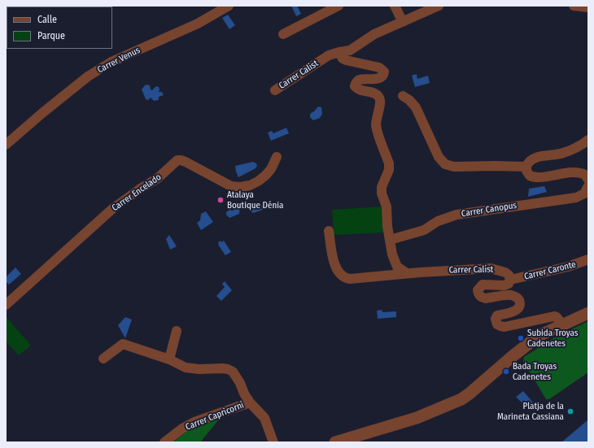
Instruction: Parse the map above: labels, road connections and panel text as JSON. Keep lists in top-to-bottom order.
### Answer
{
  "streets": {
    "street": [
      "Carrer Venus",
      "Carrer Calist",
      "Carrer Encelado",
      "Carrer Canopus",
      "Carrer Caronte",
      "Carrer Capricorni"
    ]
  },
  "crossings": [
    ["Carrer Calist", "Carrer Caronte"]
  ],
  "places": [
    "Atalaya Boutique Dénia",
    "Subida Troyas Cadenetes",
    "Bada Troyas Cadenetes",
    "Platja de la Marineta Cassiana"
  ],
  "legend": ["Calle", "Parque"]
}
